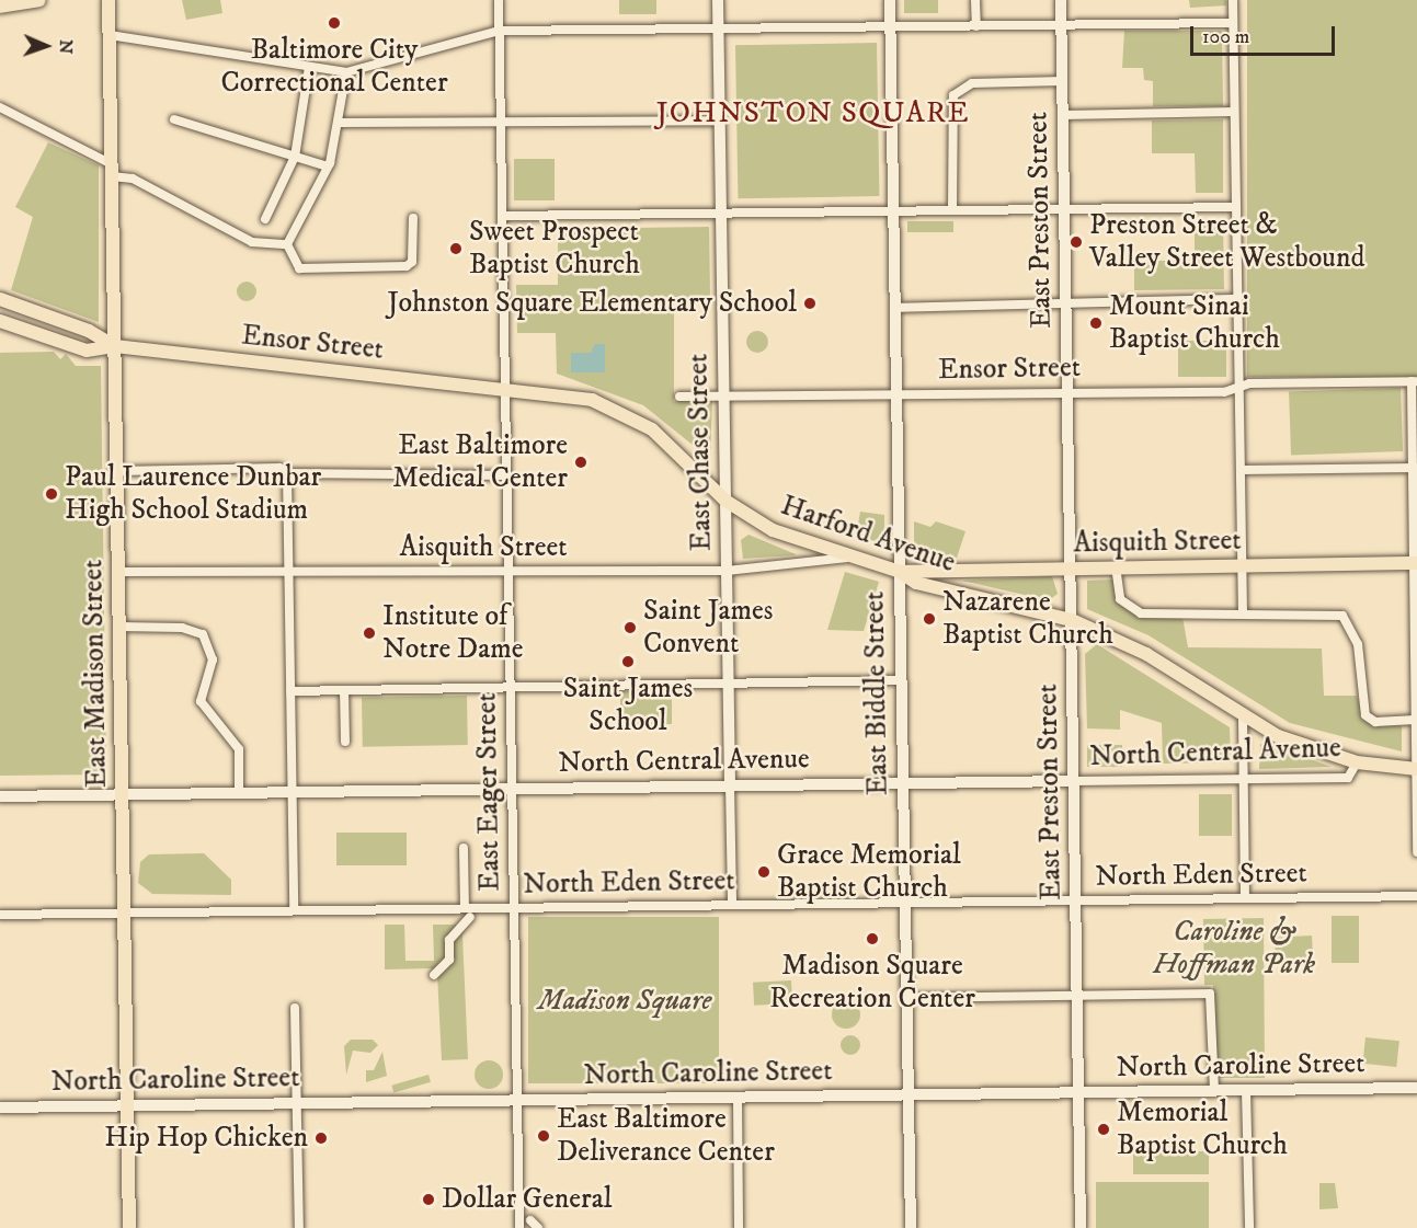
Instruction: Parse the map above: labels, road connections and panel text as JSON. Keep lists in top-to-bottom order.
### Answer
{
  "streets": {
    "main road": [
      "Ensor Street",
      "Harford Avenue",
      "Aisquith Street",
      "East Madison Street"
    ],
    "street": [
      "East Preston Street",
      "East Chase Street",
      "East Biddle Street",
      "North Central Avenue",
      "East Eager Street",
      "North Eden Street",
      "North Caroline Street"
    ]
  },
  "crossings": [
    ["East Preston Street", "Ensor Street"],
    ["East Preston Street", "Harford Avenue"],
    ["East Preston Street", "Aisquith Street"],
    ["East Preston Street", "North Central Avenue"],
    ["East Preston Street", "North Eden Street"],
    ["East Preston Street", "North Caroline Street"],
    ["Ensor Street", "East Chase Street"],
    ["Ensor Street", "Harford Avenue"],
    ["Ensor Street", "East Madison Street"],
    ["Ensor Street", "East Biddle Street"],
    ["Ensor Street", "East Eager Street"],
    ["East Chase Street", "Harford Avenue"],
    ["East Chase Street", "Aisquith Street"],
    ["East Chase Street", "North Central Avenue"],
    ["East Chase Street", "North Eden Street"],
    ["Harford Avenue", "Aisquith Street"],
    ["Harford Avenue", "East Biddle Street"],
    ["Harford Avenue", "North Central Avenue"],
    ["Harford Avenue", "East Eager Street"],
    ["Aisquith Street", "East Madison Street"],
    ["Aisquith Street", "East Biddle Street"],
    ["Aisquith Street", "East Eager Street"],
    ["East Madison Street", "North Central Avenue"],
    ["East Madison Street", "North Eden Street"],
    ["East Madison Street", "North Caroline Street"],
    ["East Biddle Street", "North Central Avenue"],
    ["East Biddle Street", "North Eden Street"],
    ["East Biddle Street", "North Caroline Street"],
    ["North Central Avenue", "East Eager Street"],
    ["East Eager Street", "North Eden Street"],
    ["East Eager Street", "North Caroline Street"]
  ],
  "districts": ["JOHNSTON SQUARE"],
  "parks": ["Caroline & Hoffman Park", "Madison Square"],
  "places": [
    "Baltimore City Correctional Center",
    "Preston Street & Valley Street Westbound",
    "Sweet Prospect Baptist Church",
    "Johnston Square Elementary School",
    "Mount Sinai Baptist Church",
    "East Baltimore Medical Center",
    "Paul Laurence Dunbar High School Stadium",
    "Nazarene Baptist Church",
    "Saint James Convent",
    "Institute of Notre Dame",
    "Saint James School",
    "Grace Memorial Baptist Church",
    "Madison Square Recreation Center",
    "Memorial Baptist Church",
    "East Baltimore Deliverance Center",
    "Hip Hop Chicken",
    "Dollar General"
  ],
  "scale_bar": "100 m",
  "north": "right"
}
